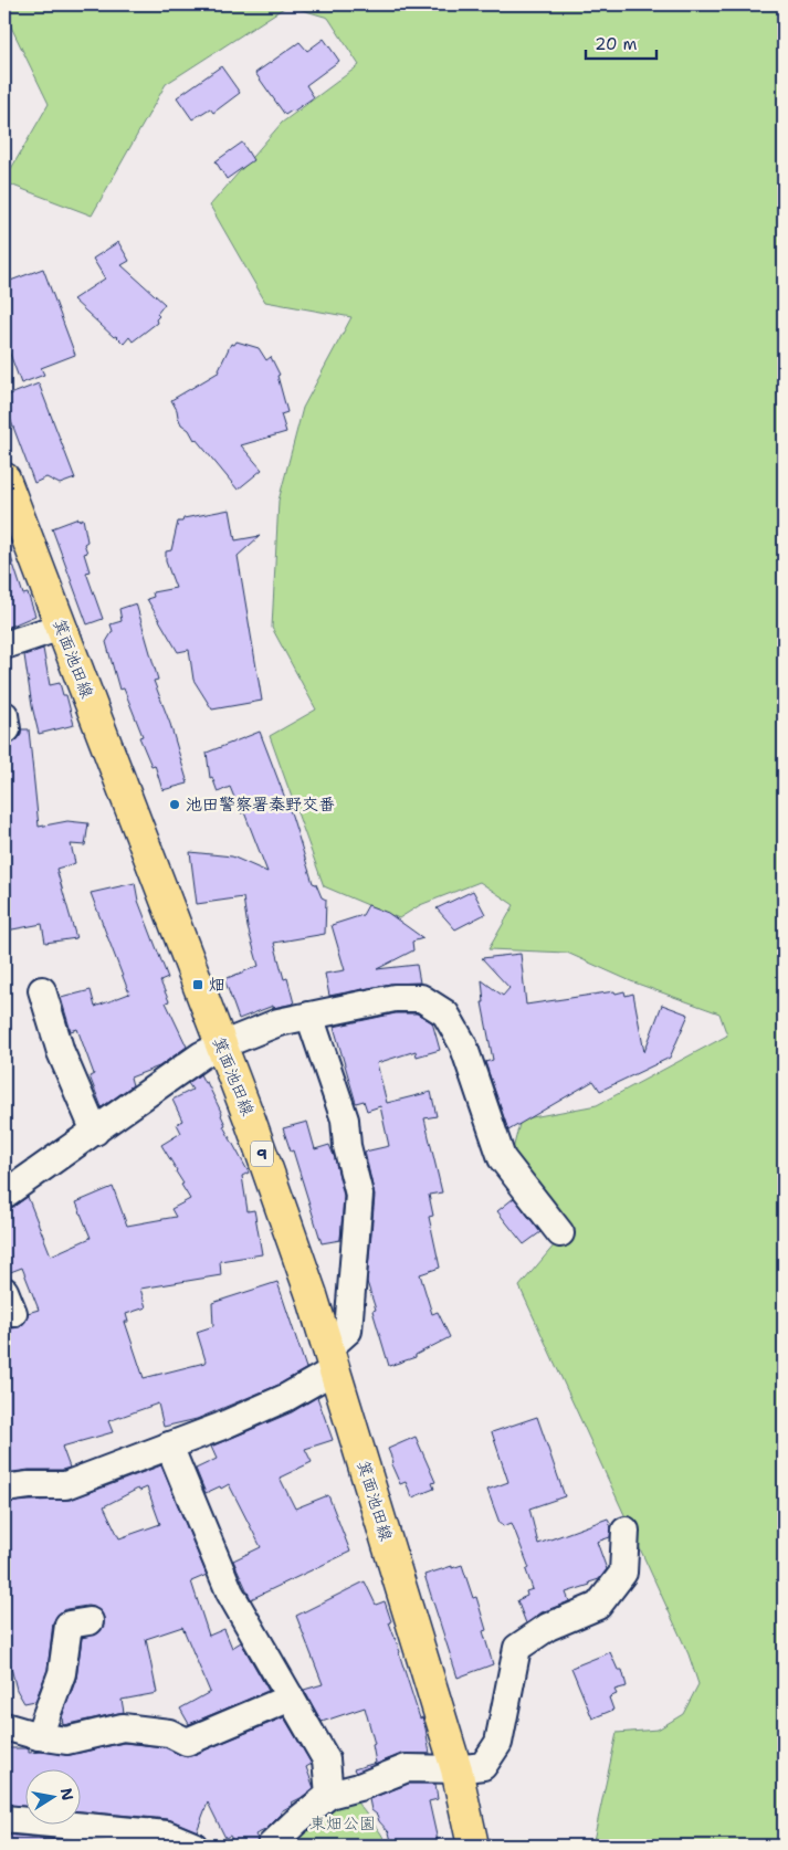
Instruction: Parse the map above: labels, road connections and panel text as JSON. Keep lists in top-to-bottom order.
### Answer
{
  "streets": {
    "main road": ["箕面池田線", "9"]
  },
  "parks": ["東畑公園"],
  "places": {
    "other": ["池田警察署秦野交番"],
    "transit": ["畑"]
  },
  "scale_bar": "20 m",
  "north": "right"
}
